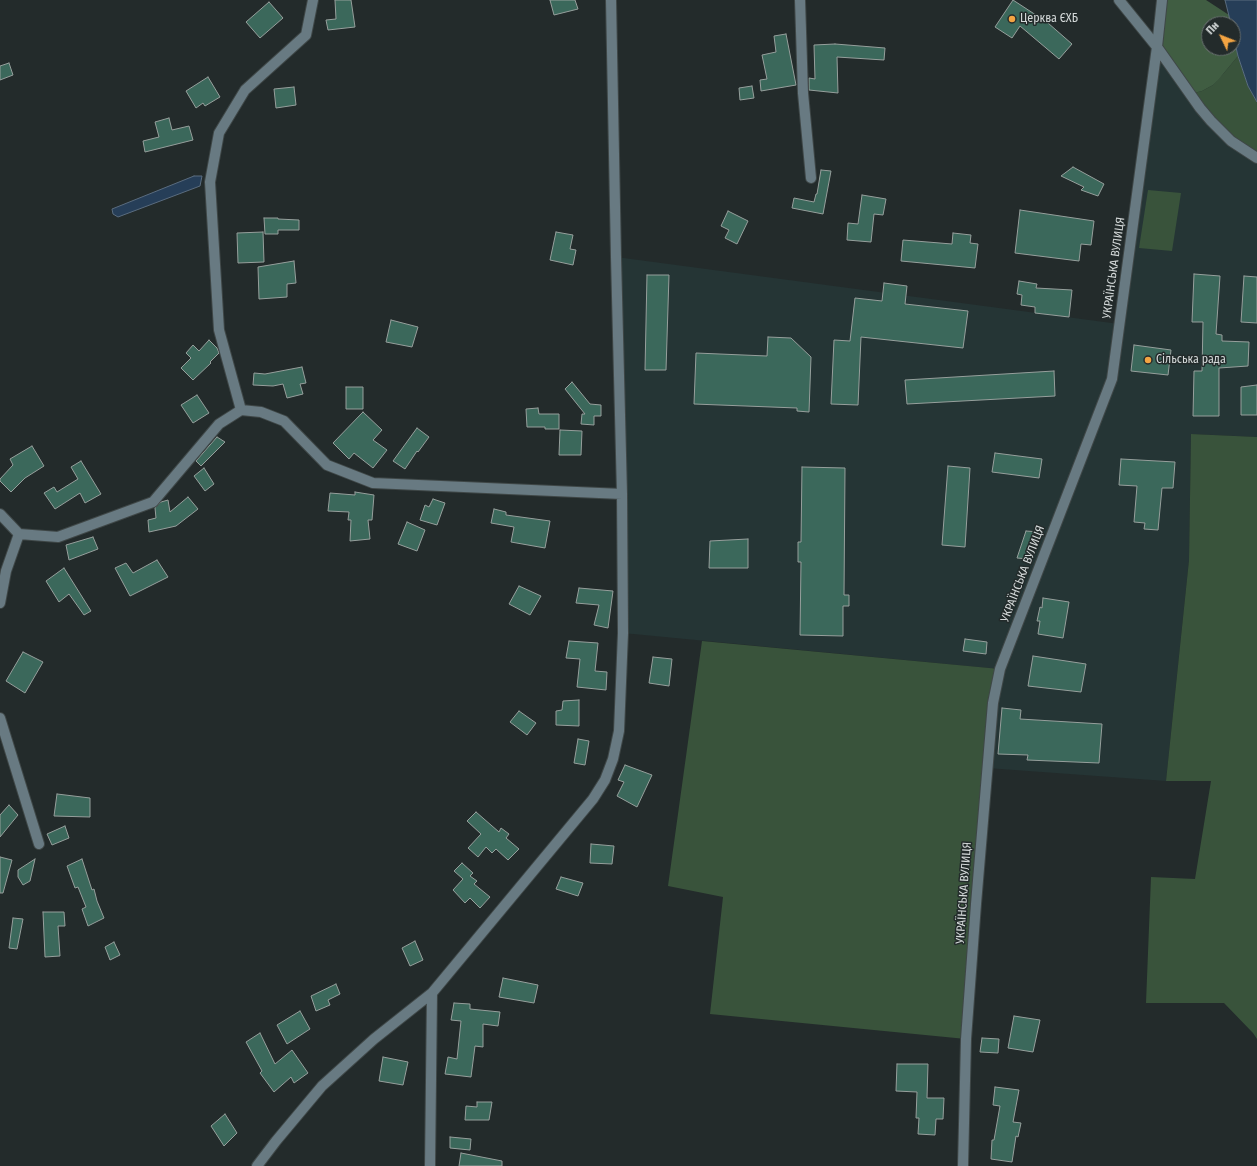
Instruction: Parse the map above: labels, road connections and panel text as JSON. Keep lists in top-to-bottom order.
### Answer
{
  "streets": {
    "street": ["УКРАЇНСЬКА ВУЛИЦЯ"]
  },
  "places": ["Церква ЄХБ", "Сільська рада"],
  "north": "top left"
}
